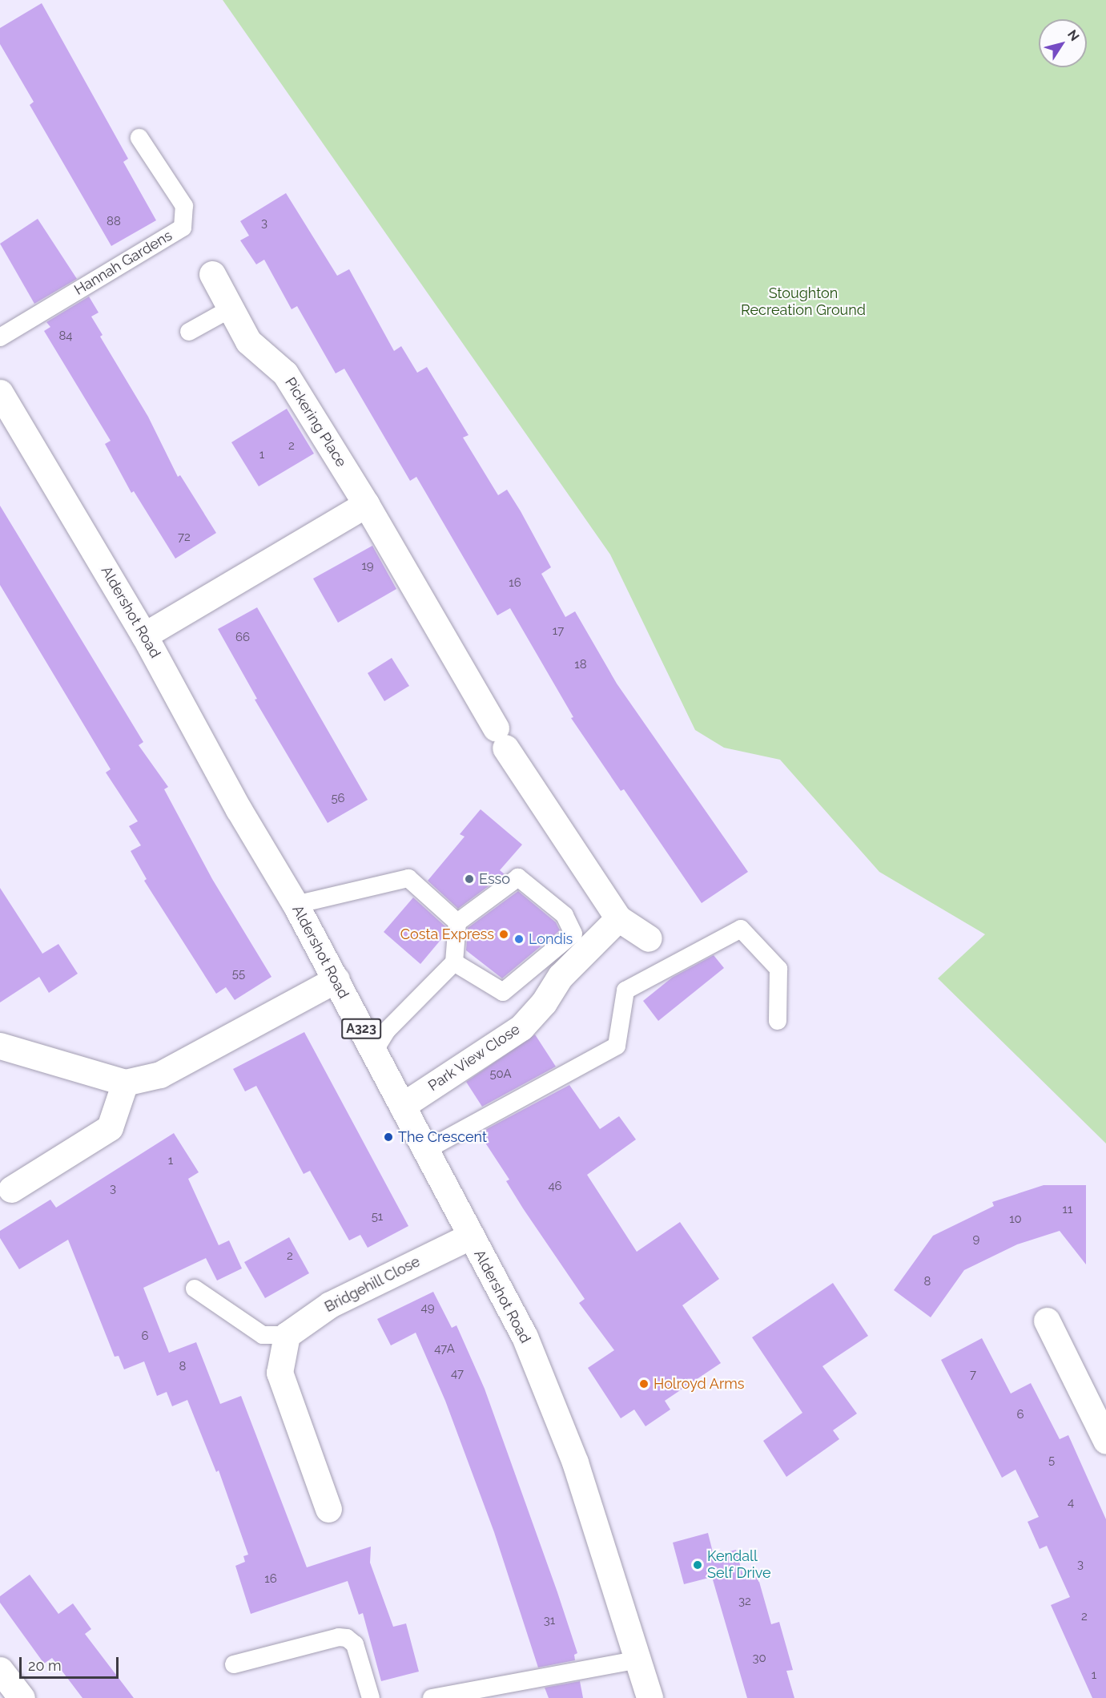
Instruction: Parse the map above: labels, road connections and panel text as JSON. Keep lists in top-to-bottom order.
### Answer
{
  "streets": {
    "street": [
      "Pickering Place",
      "Aldershot Road",
      "A323",
      "Park View Close",
      "Bridgehill Close"
    ],
    "lane": ["Hannah Gardens"]
  },
  "crossings": [
    ["Pickering Place", "Park View Close"],
    ["Aldershot Road", "Park View Close"],
    ["Aldershot Road", "Bridgehill Close"]
  ],
  "parks": ["Stoughton Recreation Ground"],
  "places": [
    "Esso",
    "Costa Express",
    "Londis",
    "The Crescent",
    "Holroyd Arms",
    "Kendall Self Drive"
  ],
  "house_numbers": [
    "88",
    "3",
    "84",
    "2",
    "1",
    "72",
    "19",
    "16",
    "17",
    "66",
    "18",
    "56",
    "55",
    "50A",
    "1",
    "46",
    "3",
    "11",
    "51",
    "10",
    "9",
    "2",
    "8",
    "49",
    "6",
    "47A",
    "8",
    "47",
    "7",
    "6",
    "5",
    "4",
    "3",
    "16",
    "32",
    "2",
    "31",
    "30",
    "1"
  ],
  "scale_bar": "20 m",
  "north": "top right"
}
